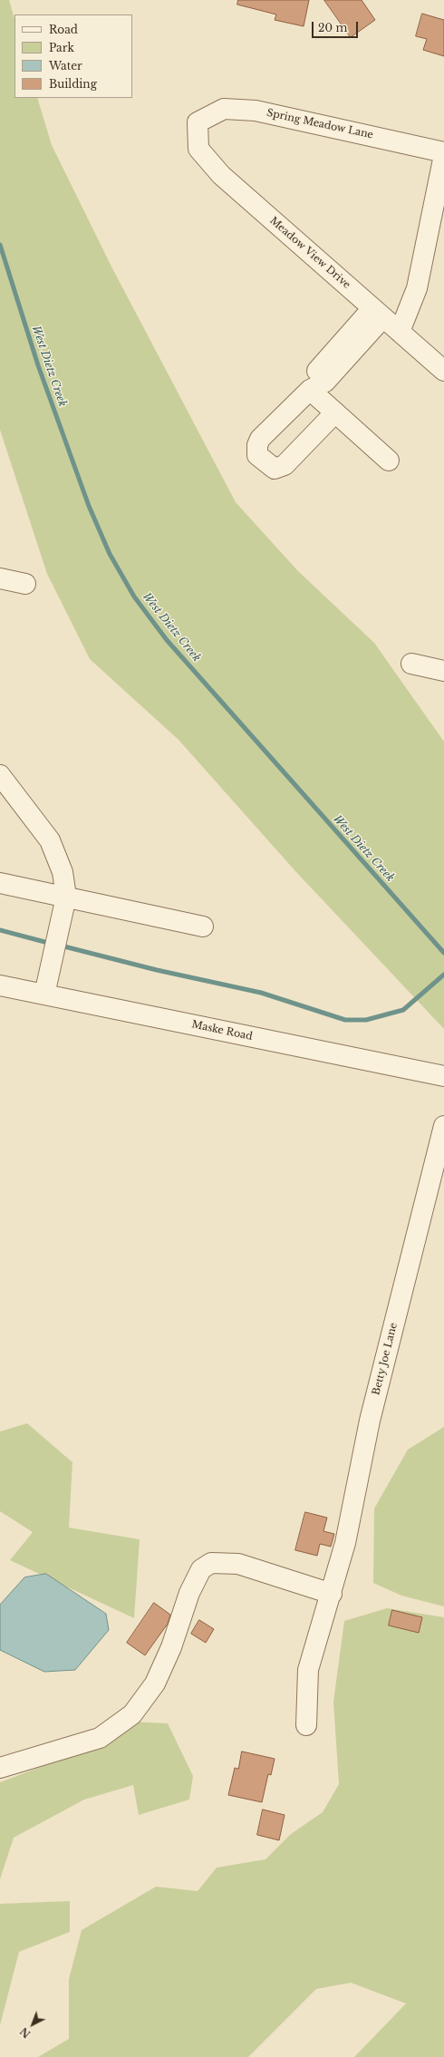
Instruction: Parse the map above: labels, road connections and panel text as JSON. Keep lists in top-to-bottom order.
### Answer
{
  "streets": {
    "street": [
      "Spring Meadow Lane",
      "Meadow View Drive",
      "Maske Road",
      "Betty Joe Lane"
    ]
  },
  "crossings": [
    ["Spring Meadow Lane", "Meadow View Drive"]
  ],
  "water": ["West Dietz Creek"],
  "legend": [
    "Road",
    "Park",
    "Water",
    "Building"
  ],
  "scale_bar": "20 m",
  "north": "bottom left"
}
